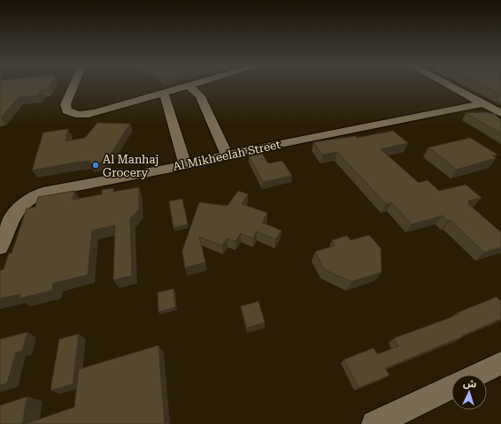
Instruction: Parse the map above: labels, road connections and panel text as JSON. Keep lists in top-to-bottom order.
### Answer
{
  "streets": {
    "street": ["Al Mikheelah Street"]
  },
  "places": ["Al Manhaj Grocery"],
  "north": "top"
}
